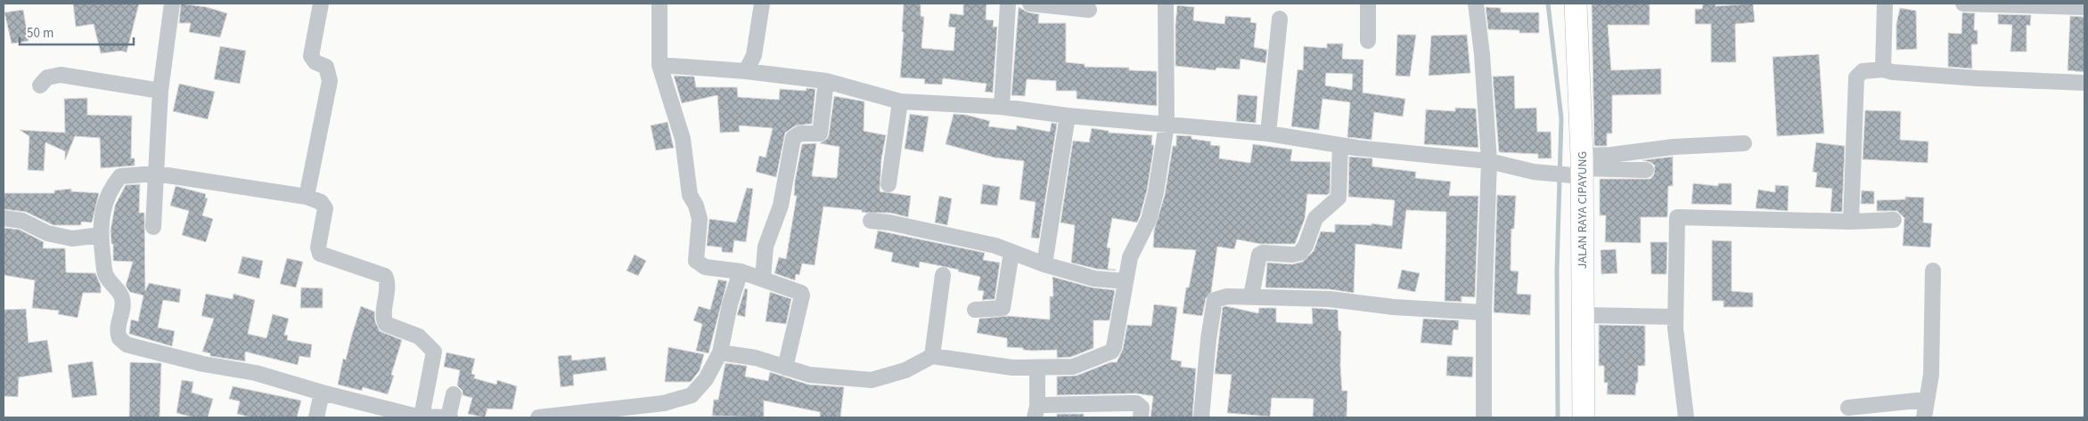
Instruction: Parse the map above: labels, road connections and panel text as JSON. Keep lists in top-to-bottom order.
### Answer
{
  "streets": {
    "main road": ["JALAN RAYA CIPAYUNG"]
  },
  "scale_bar": "50 m"
}
